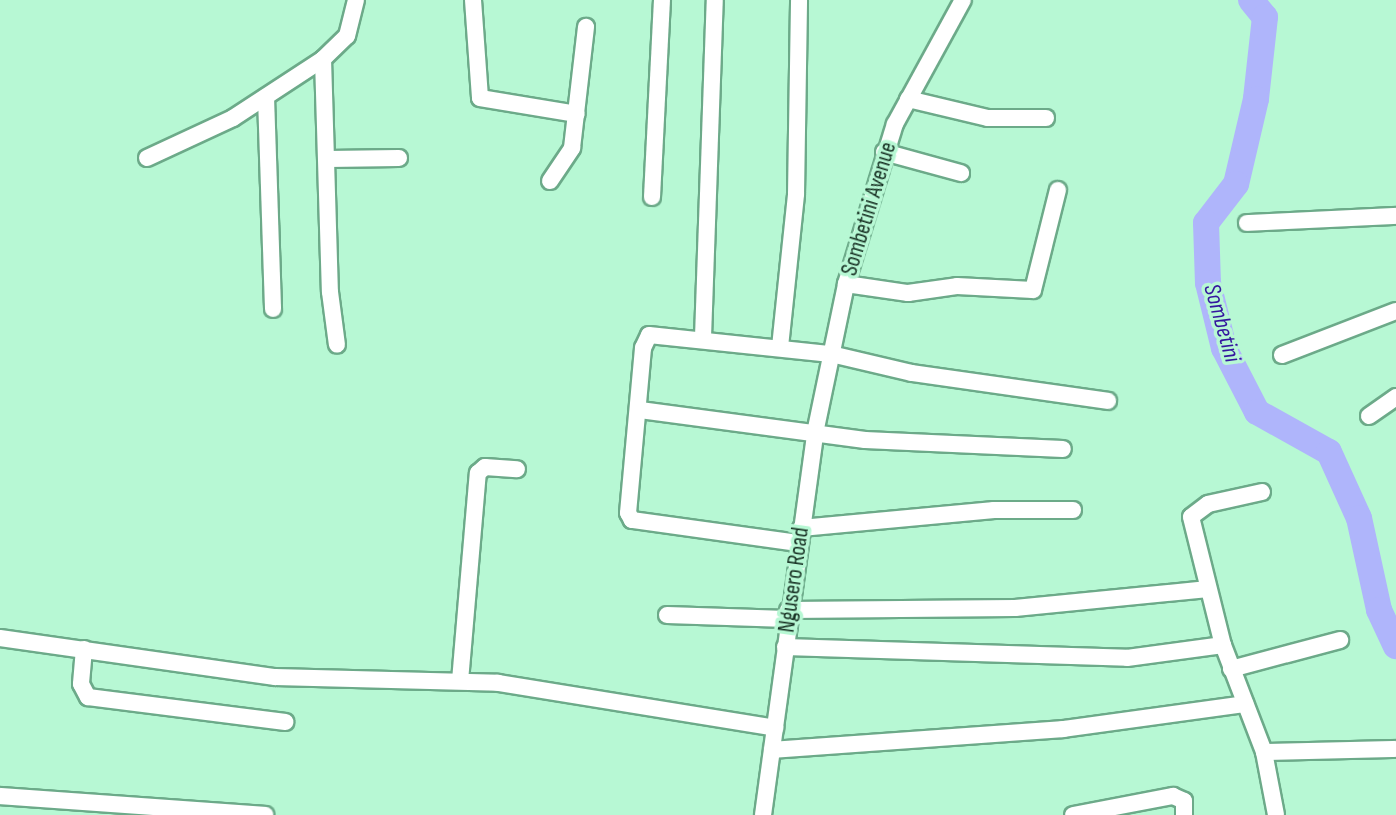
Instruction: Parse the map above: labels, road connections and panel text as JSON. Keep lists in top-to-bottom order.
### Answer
{
  "streets": {
    "street": ["Sombetini Avenue", "Ngusero Road"]
  },
  "crossings": [
    ["Sombetini Avenue", "Ngusero Road"]
  ],
  "water": ["Sombetini"]
}
